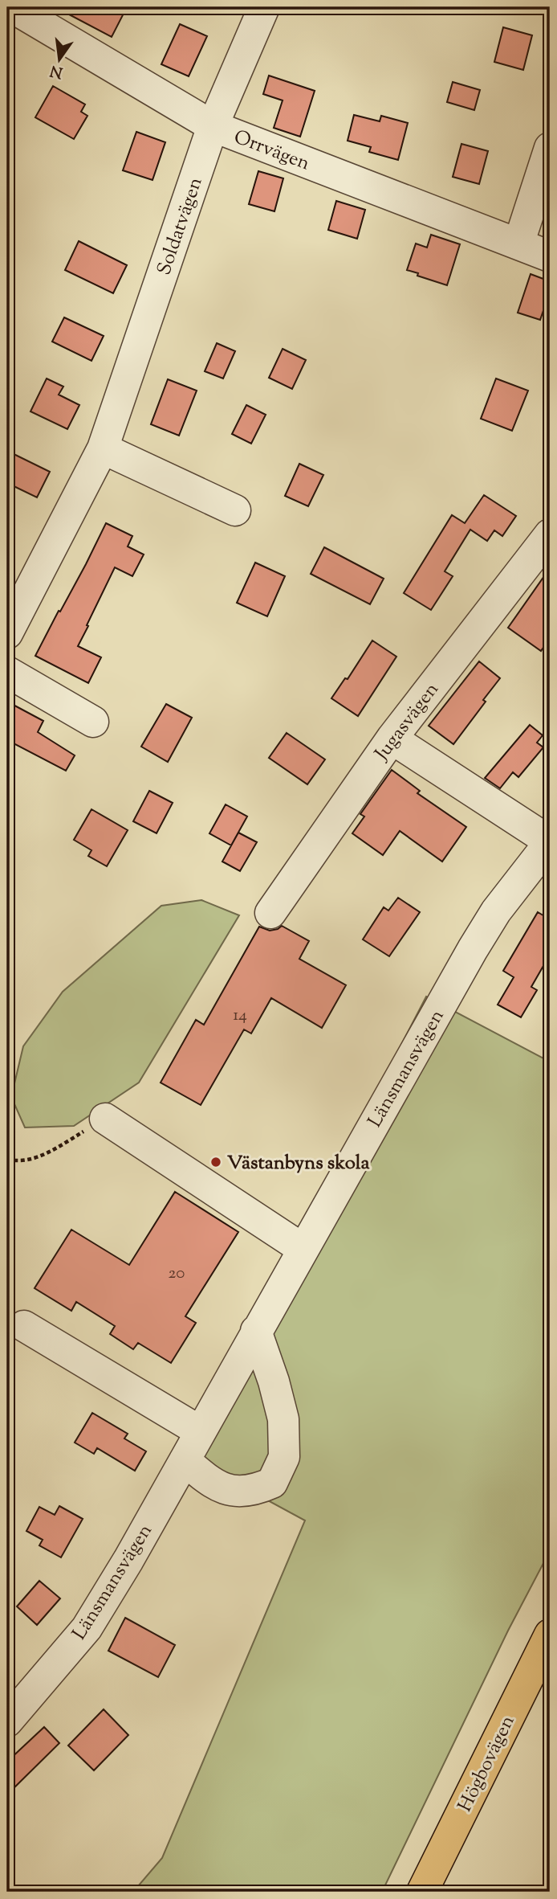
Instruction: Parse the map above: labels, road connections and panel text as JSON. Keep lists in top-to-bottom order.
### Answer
{
  "streets": {
    "main road": ["Högbovägen"],
    "street": [
      "Orrvägen",
      "Soldatvägen",
      "Jugasvägen",
      "Länsmansvägen"
    ]
  },
  "crossings": [
    ["Orrvägen", "Soldatvägen"]
  ],
  "places": ["Västanbyns skola"],
  "house_numbers": ["14", "20"],
  "north": "bottom"
}
